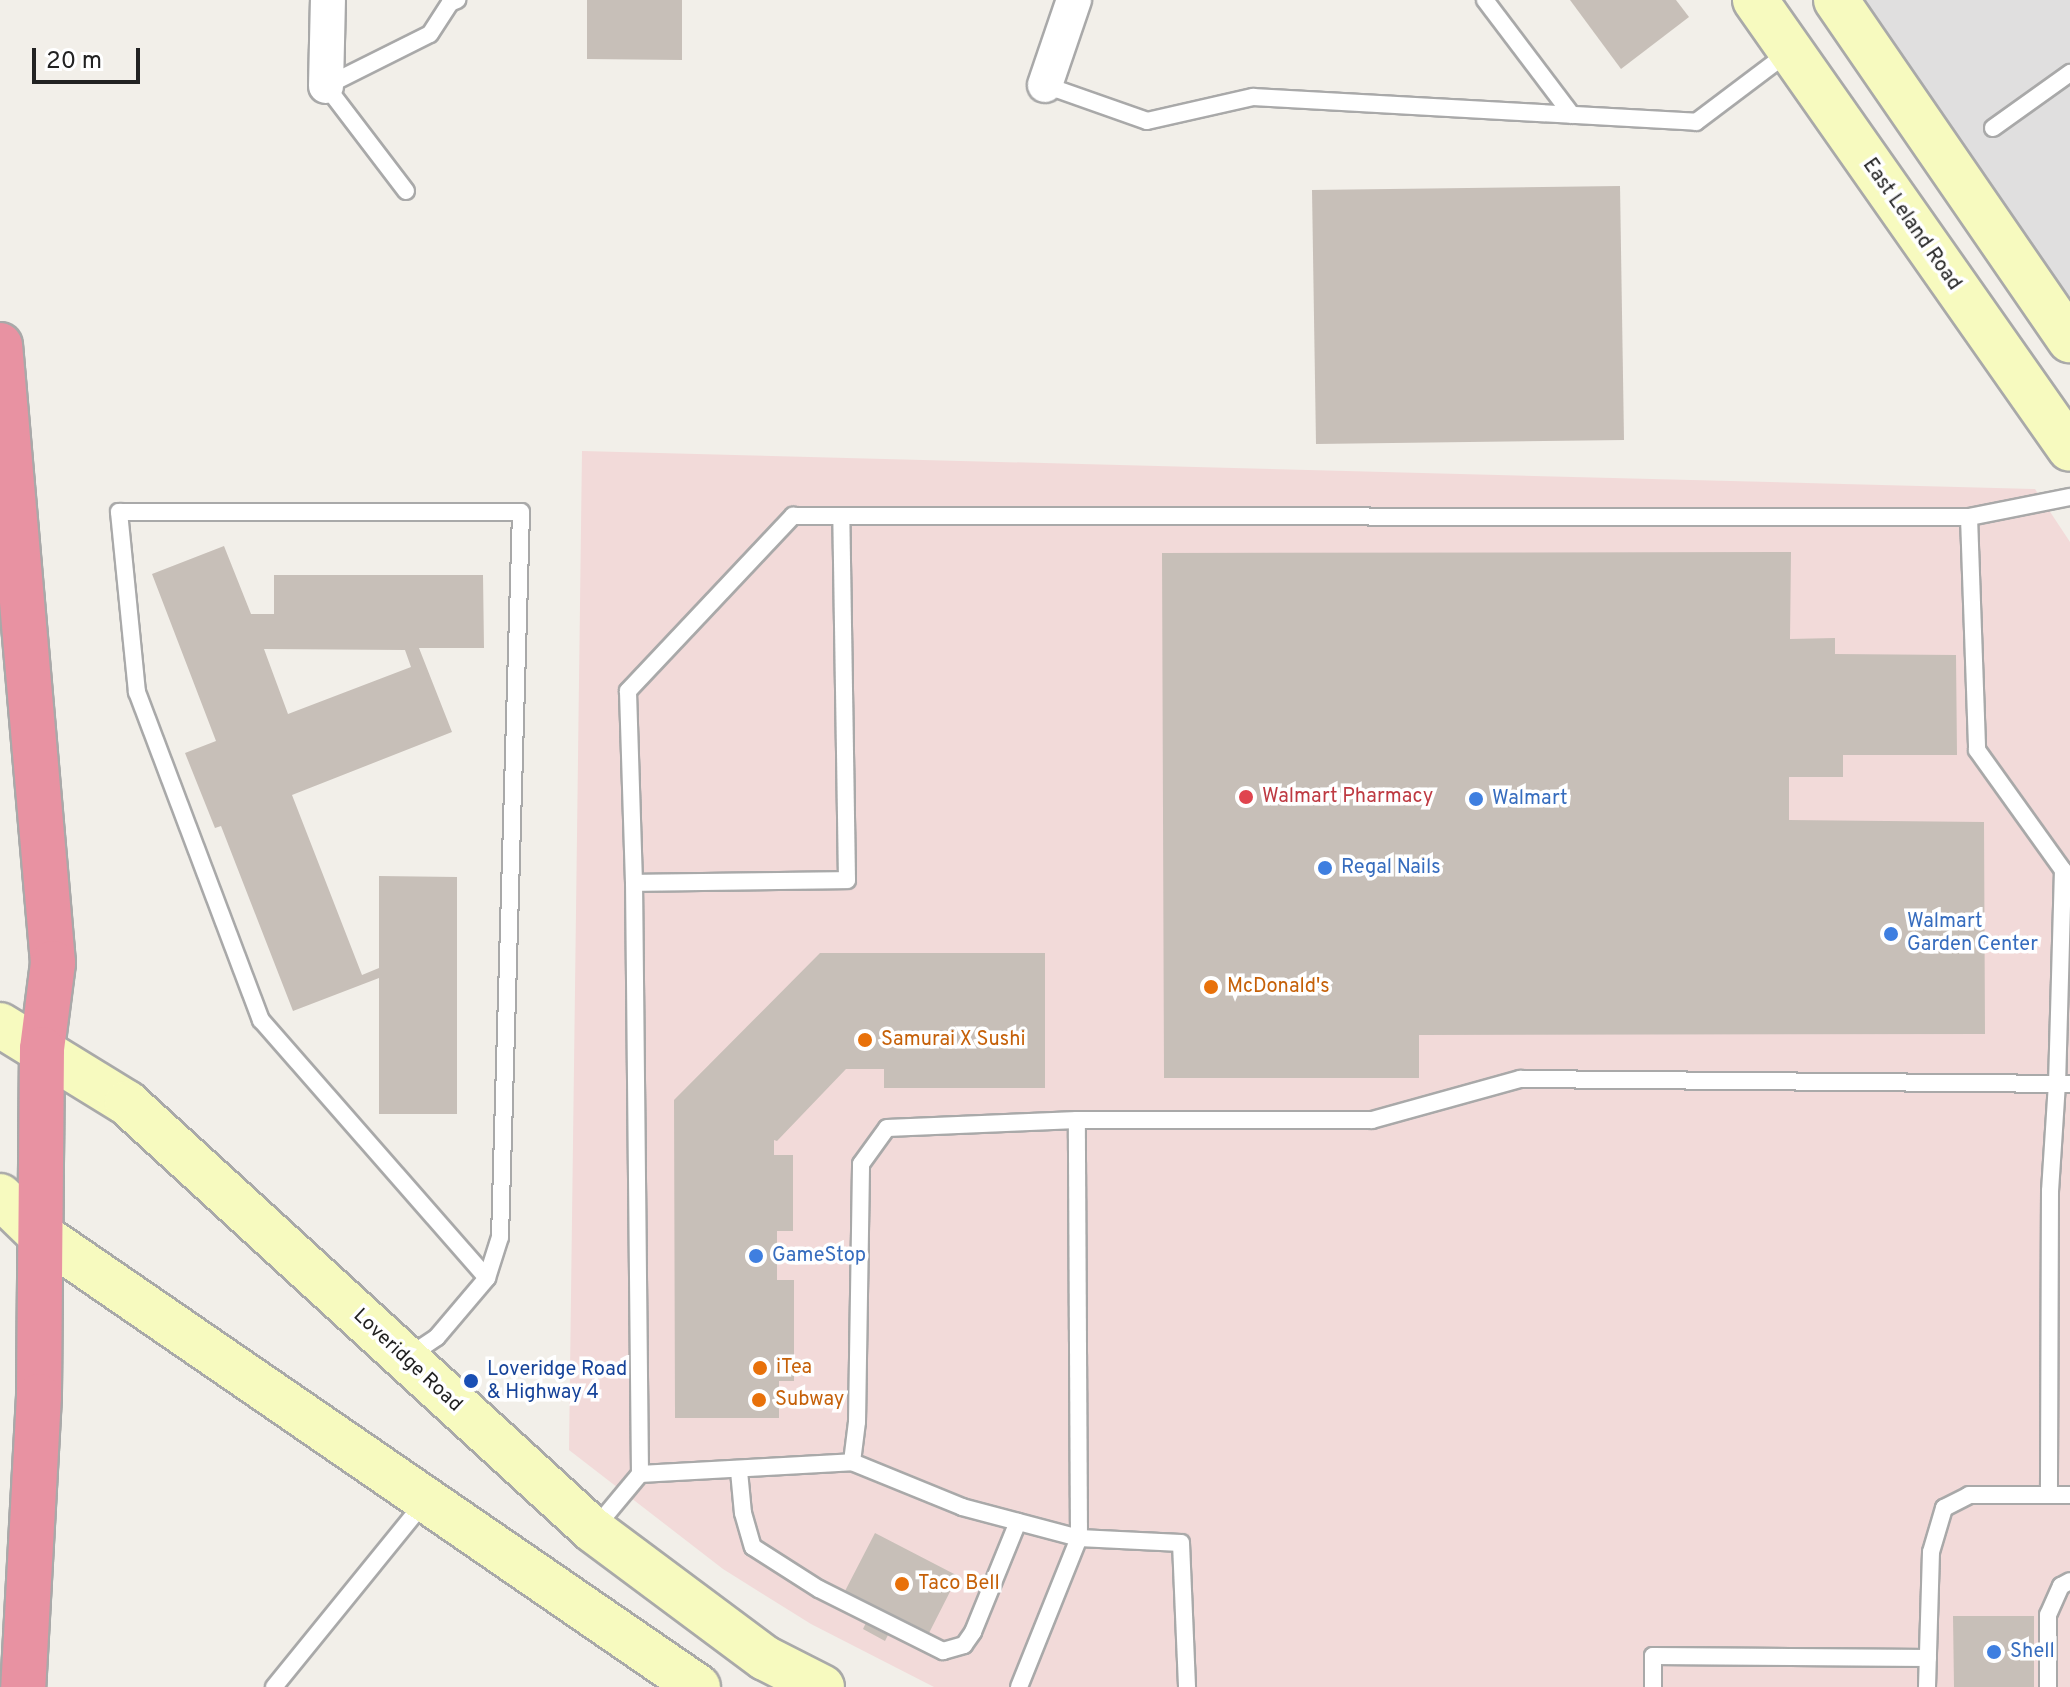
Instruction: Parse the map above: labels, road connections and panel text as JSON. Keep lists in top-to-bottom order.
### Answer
{
  "streets": {
    "main road": ["East Leland Road", "Loveridge Road"]
  },
  "places": [
    "Walmart Pharmacy",
    "Walmart",
    "Regal Nails",
    "Walmart Garden Center",
    "McDonald's",
    "Samurai X Sushi",
    "GameStop",
    "iTea",
    "Loveridge Road & Highway 4",
    "Subway",
    "Taco Bell",
    "Shell"
  ],
  "scale_bar": "20 m"
}
